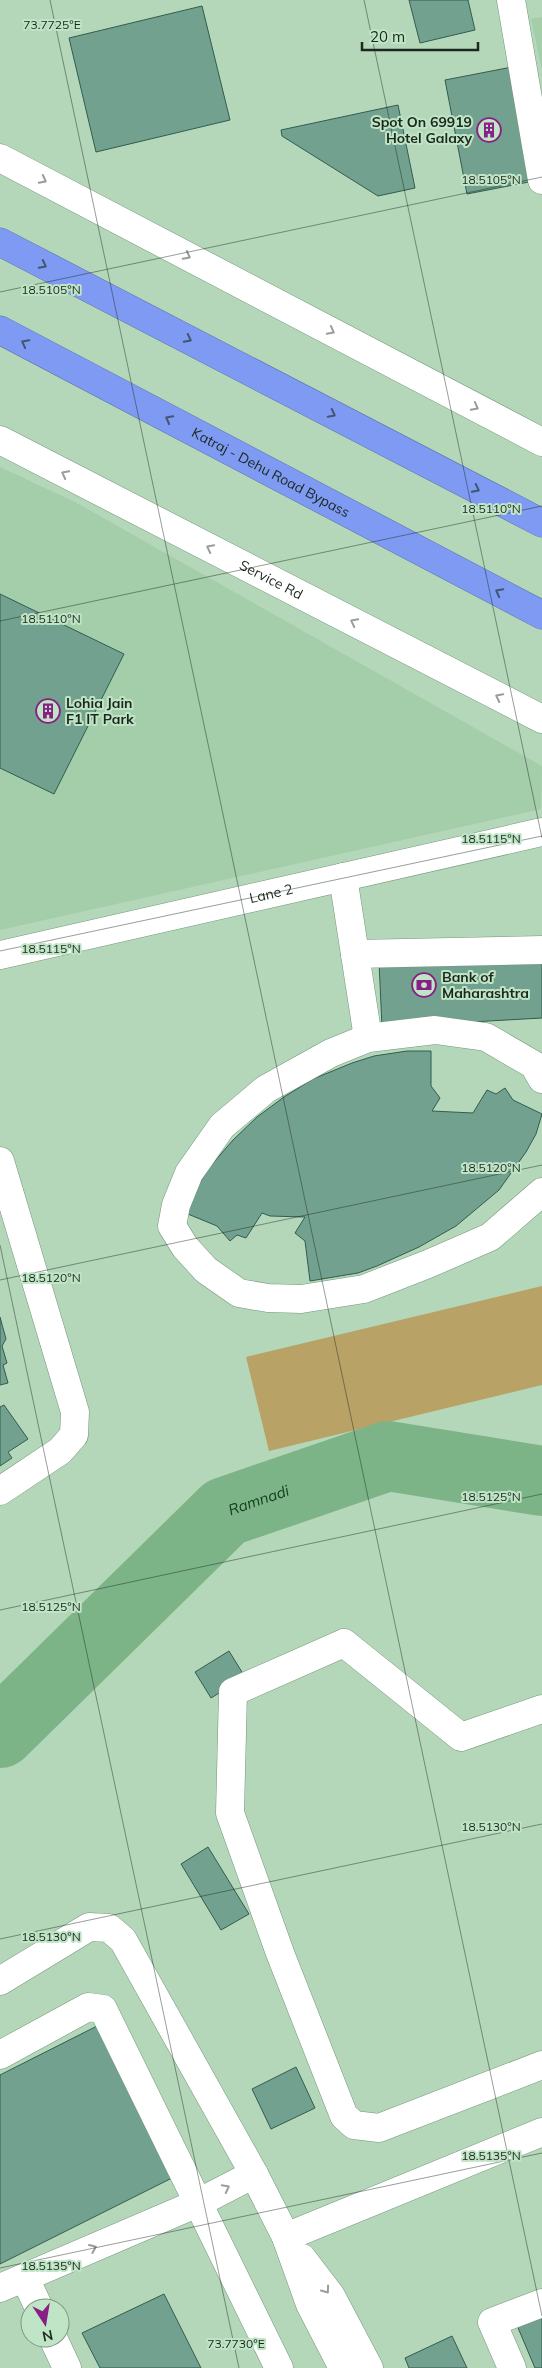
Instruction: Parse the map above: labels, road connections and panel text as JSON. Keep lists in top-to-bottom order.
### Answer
{
  "streets": {
    "highway": ["Katraj - Dehu Road Bypass"],
    "street": ["Service Rd", "Lane 2"]
  },
  "one_way": ["Service Rd"],
  "water": ["Ramnadi"],
  "places": {
    "building": ["Spot On 69919 Hotel Galaxy", "Lohia Jain F1 IT Park"],
    "bank": ["Bank of Maharashtra"]
  },
  "scale_bar": "20 m",
  "north": "bottom",
  "coordinates": [
    "73.7725°E",
    "18.5105°N",
    "18.5110°N",
    "18.5115°N",
    "18.5120°N",
    "18.5125°N",
    "18.5130°N",
    "18.5135°N",
    "73.7730°E"
  ]
}
